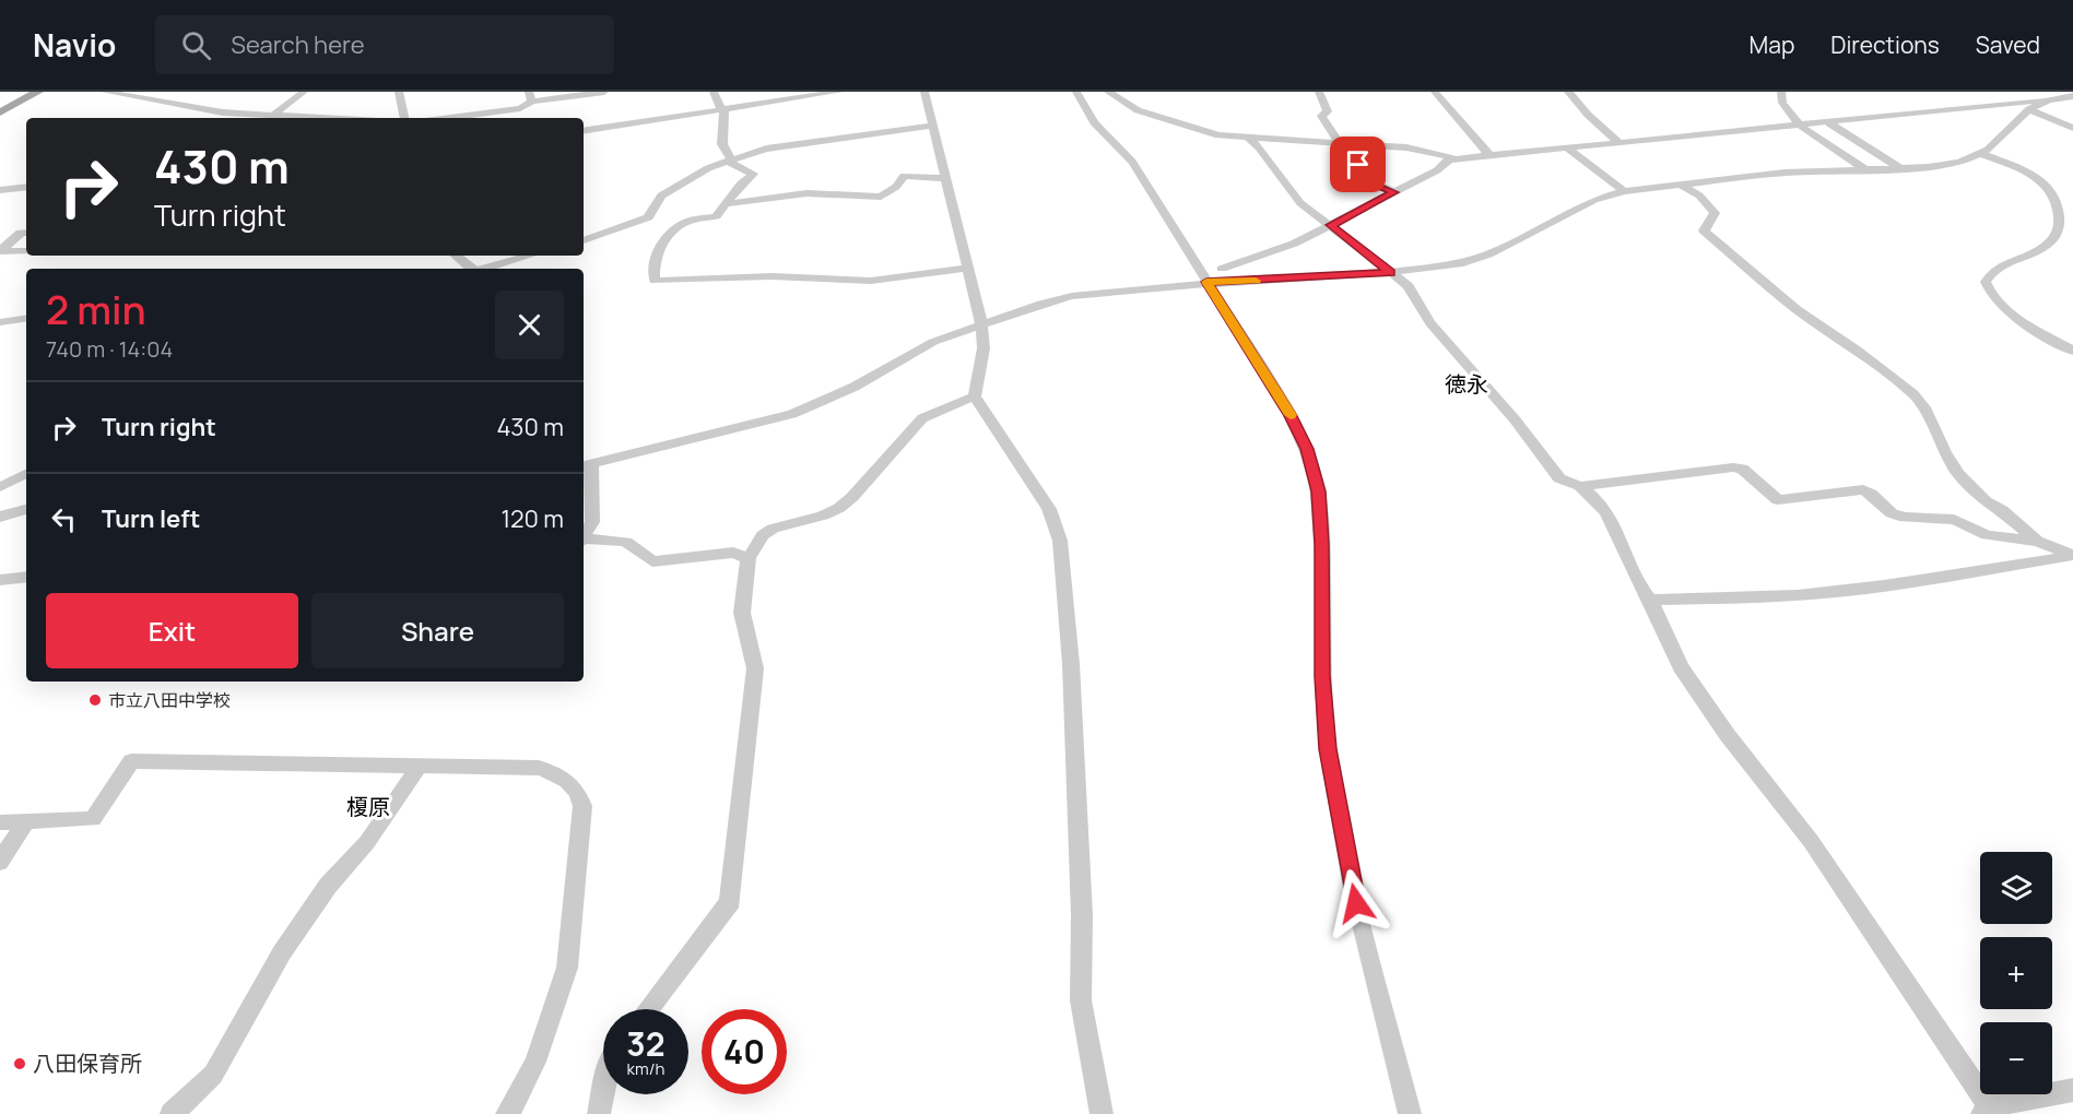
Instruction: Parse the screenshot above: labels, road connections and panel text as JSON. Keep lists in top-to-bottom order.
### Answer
{
  "districts": ["徳永", "榎原"],
  "places": ["市立八田中学校", "八田保育所"],
  "page": {
    "header": "Navio",
    "search": "Search here",
    "nav": ["Map", "Directions", "Saved"],
    "turn": ["430 m", "Turn right"],
    "heading": ["2 min", "740 m · 14:04"],
    "list": [
      {
        "name": "Turn right",
        "value": "430 m"
      },
      {
        "name": "Turn left",
        "value": "120 m"
      }
    ],
    "buttons": ["Exit", "Share"],
    "map_buttons": ["+", "−"],
    "speed": "32 km/h",
    "limit": "40"
  }
}
